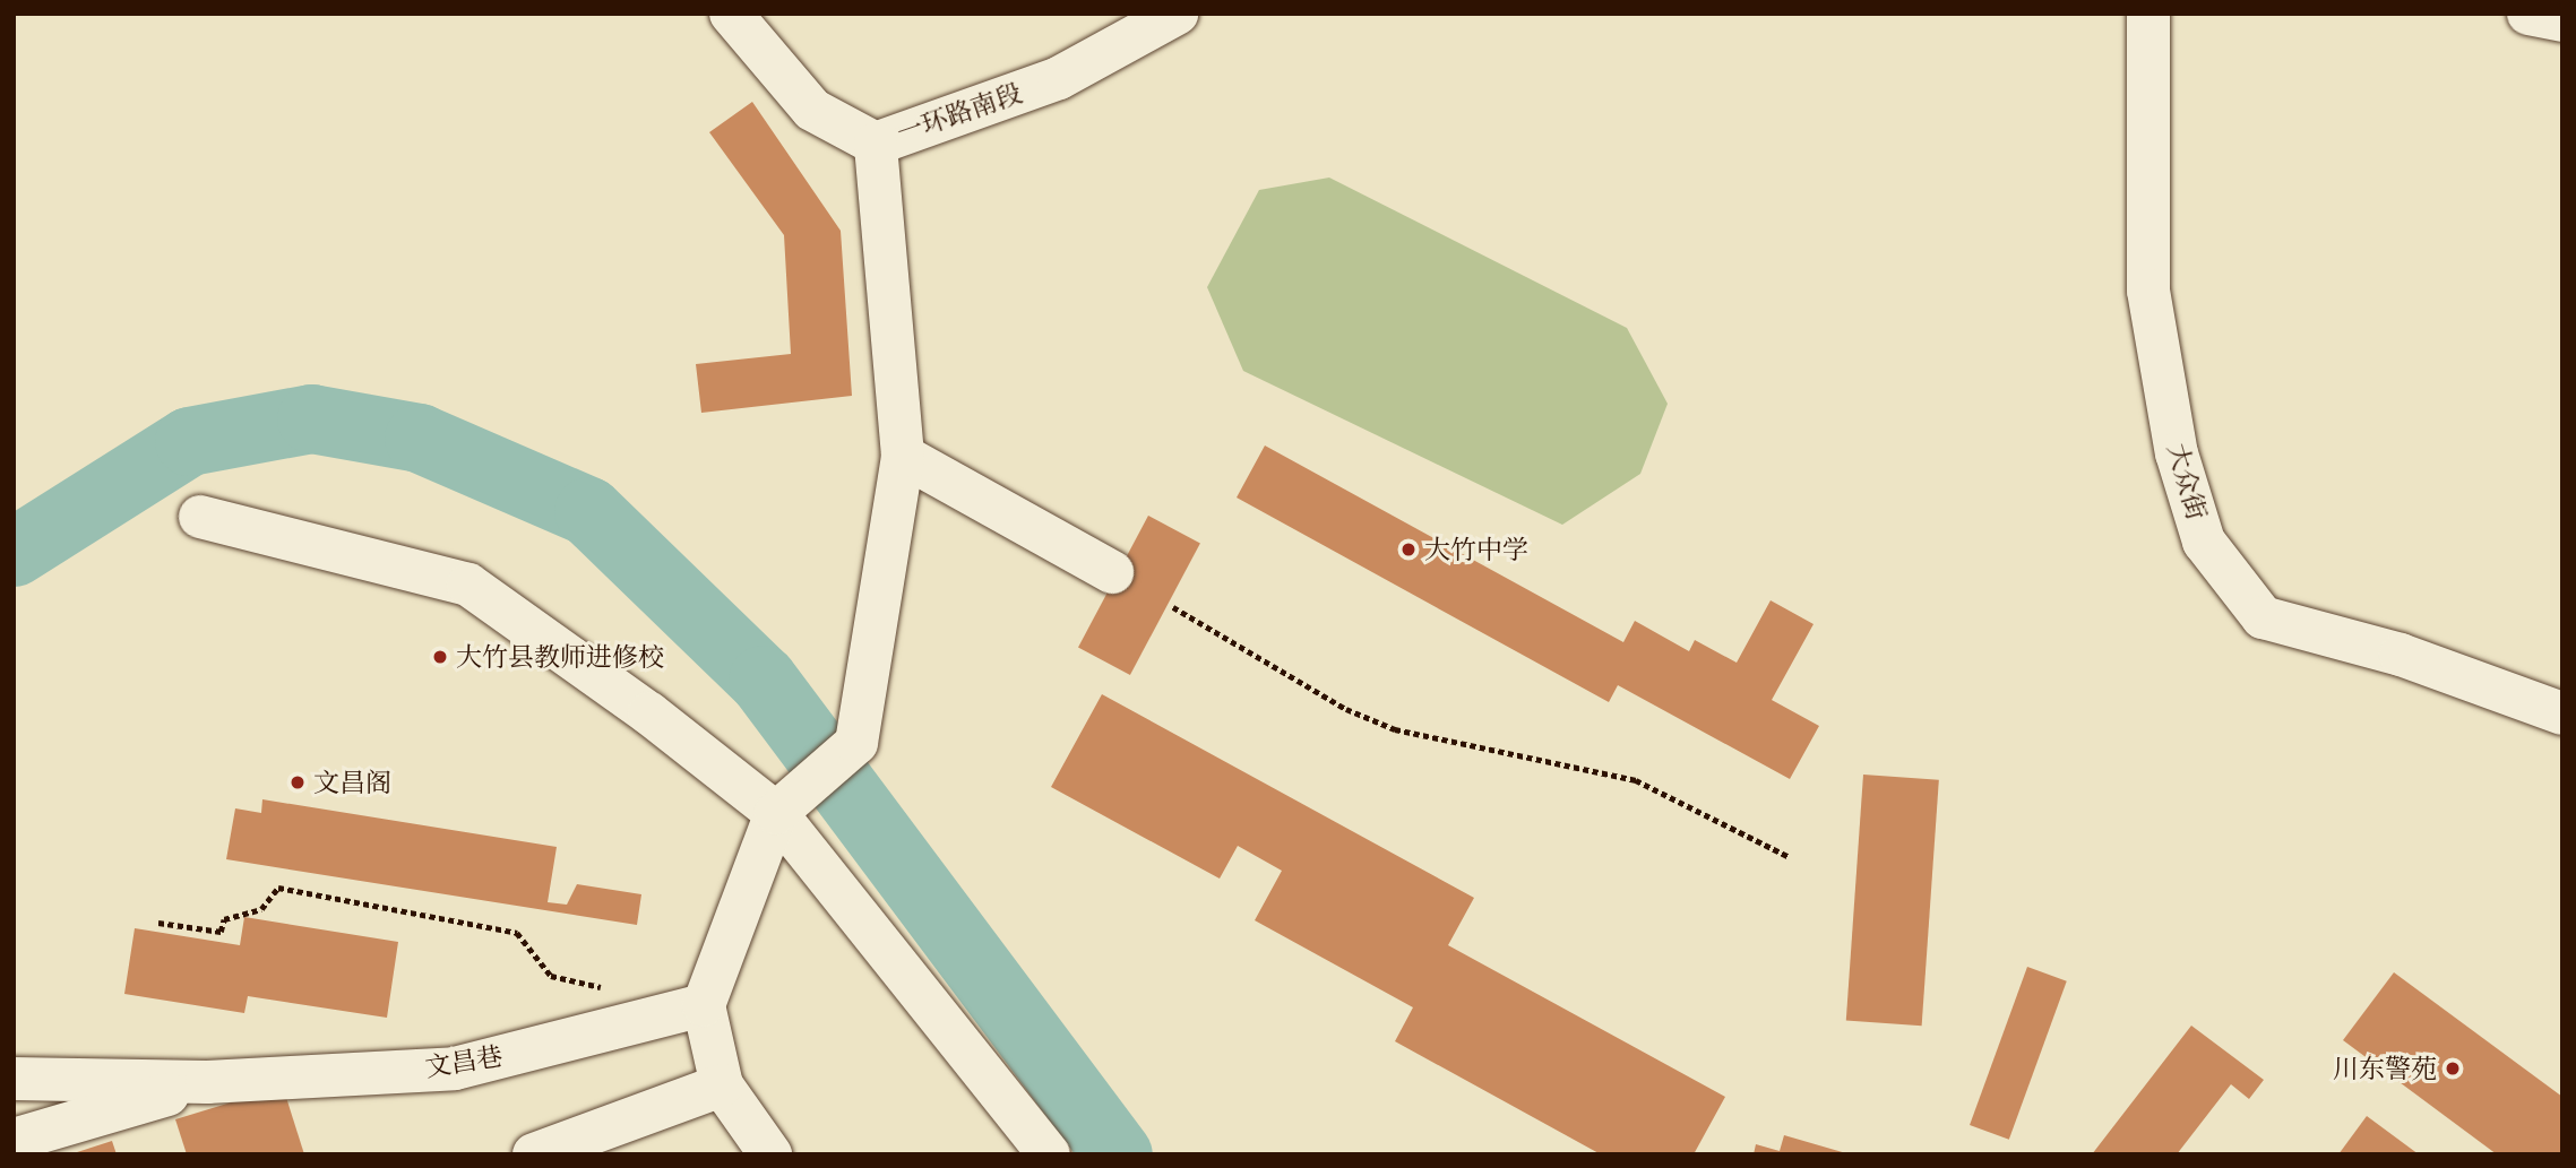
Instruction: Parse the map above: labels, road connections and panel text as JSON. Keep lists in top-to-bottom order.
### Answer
{
  "streets": {
    "street": ["一环路南段", "大众街", "文昌巷"]
  },
  "places": [
    "大竹中学",
    "大竹县教师进修校",
    "文昌阁",
    "川东警苑"
  ]
}
